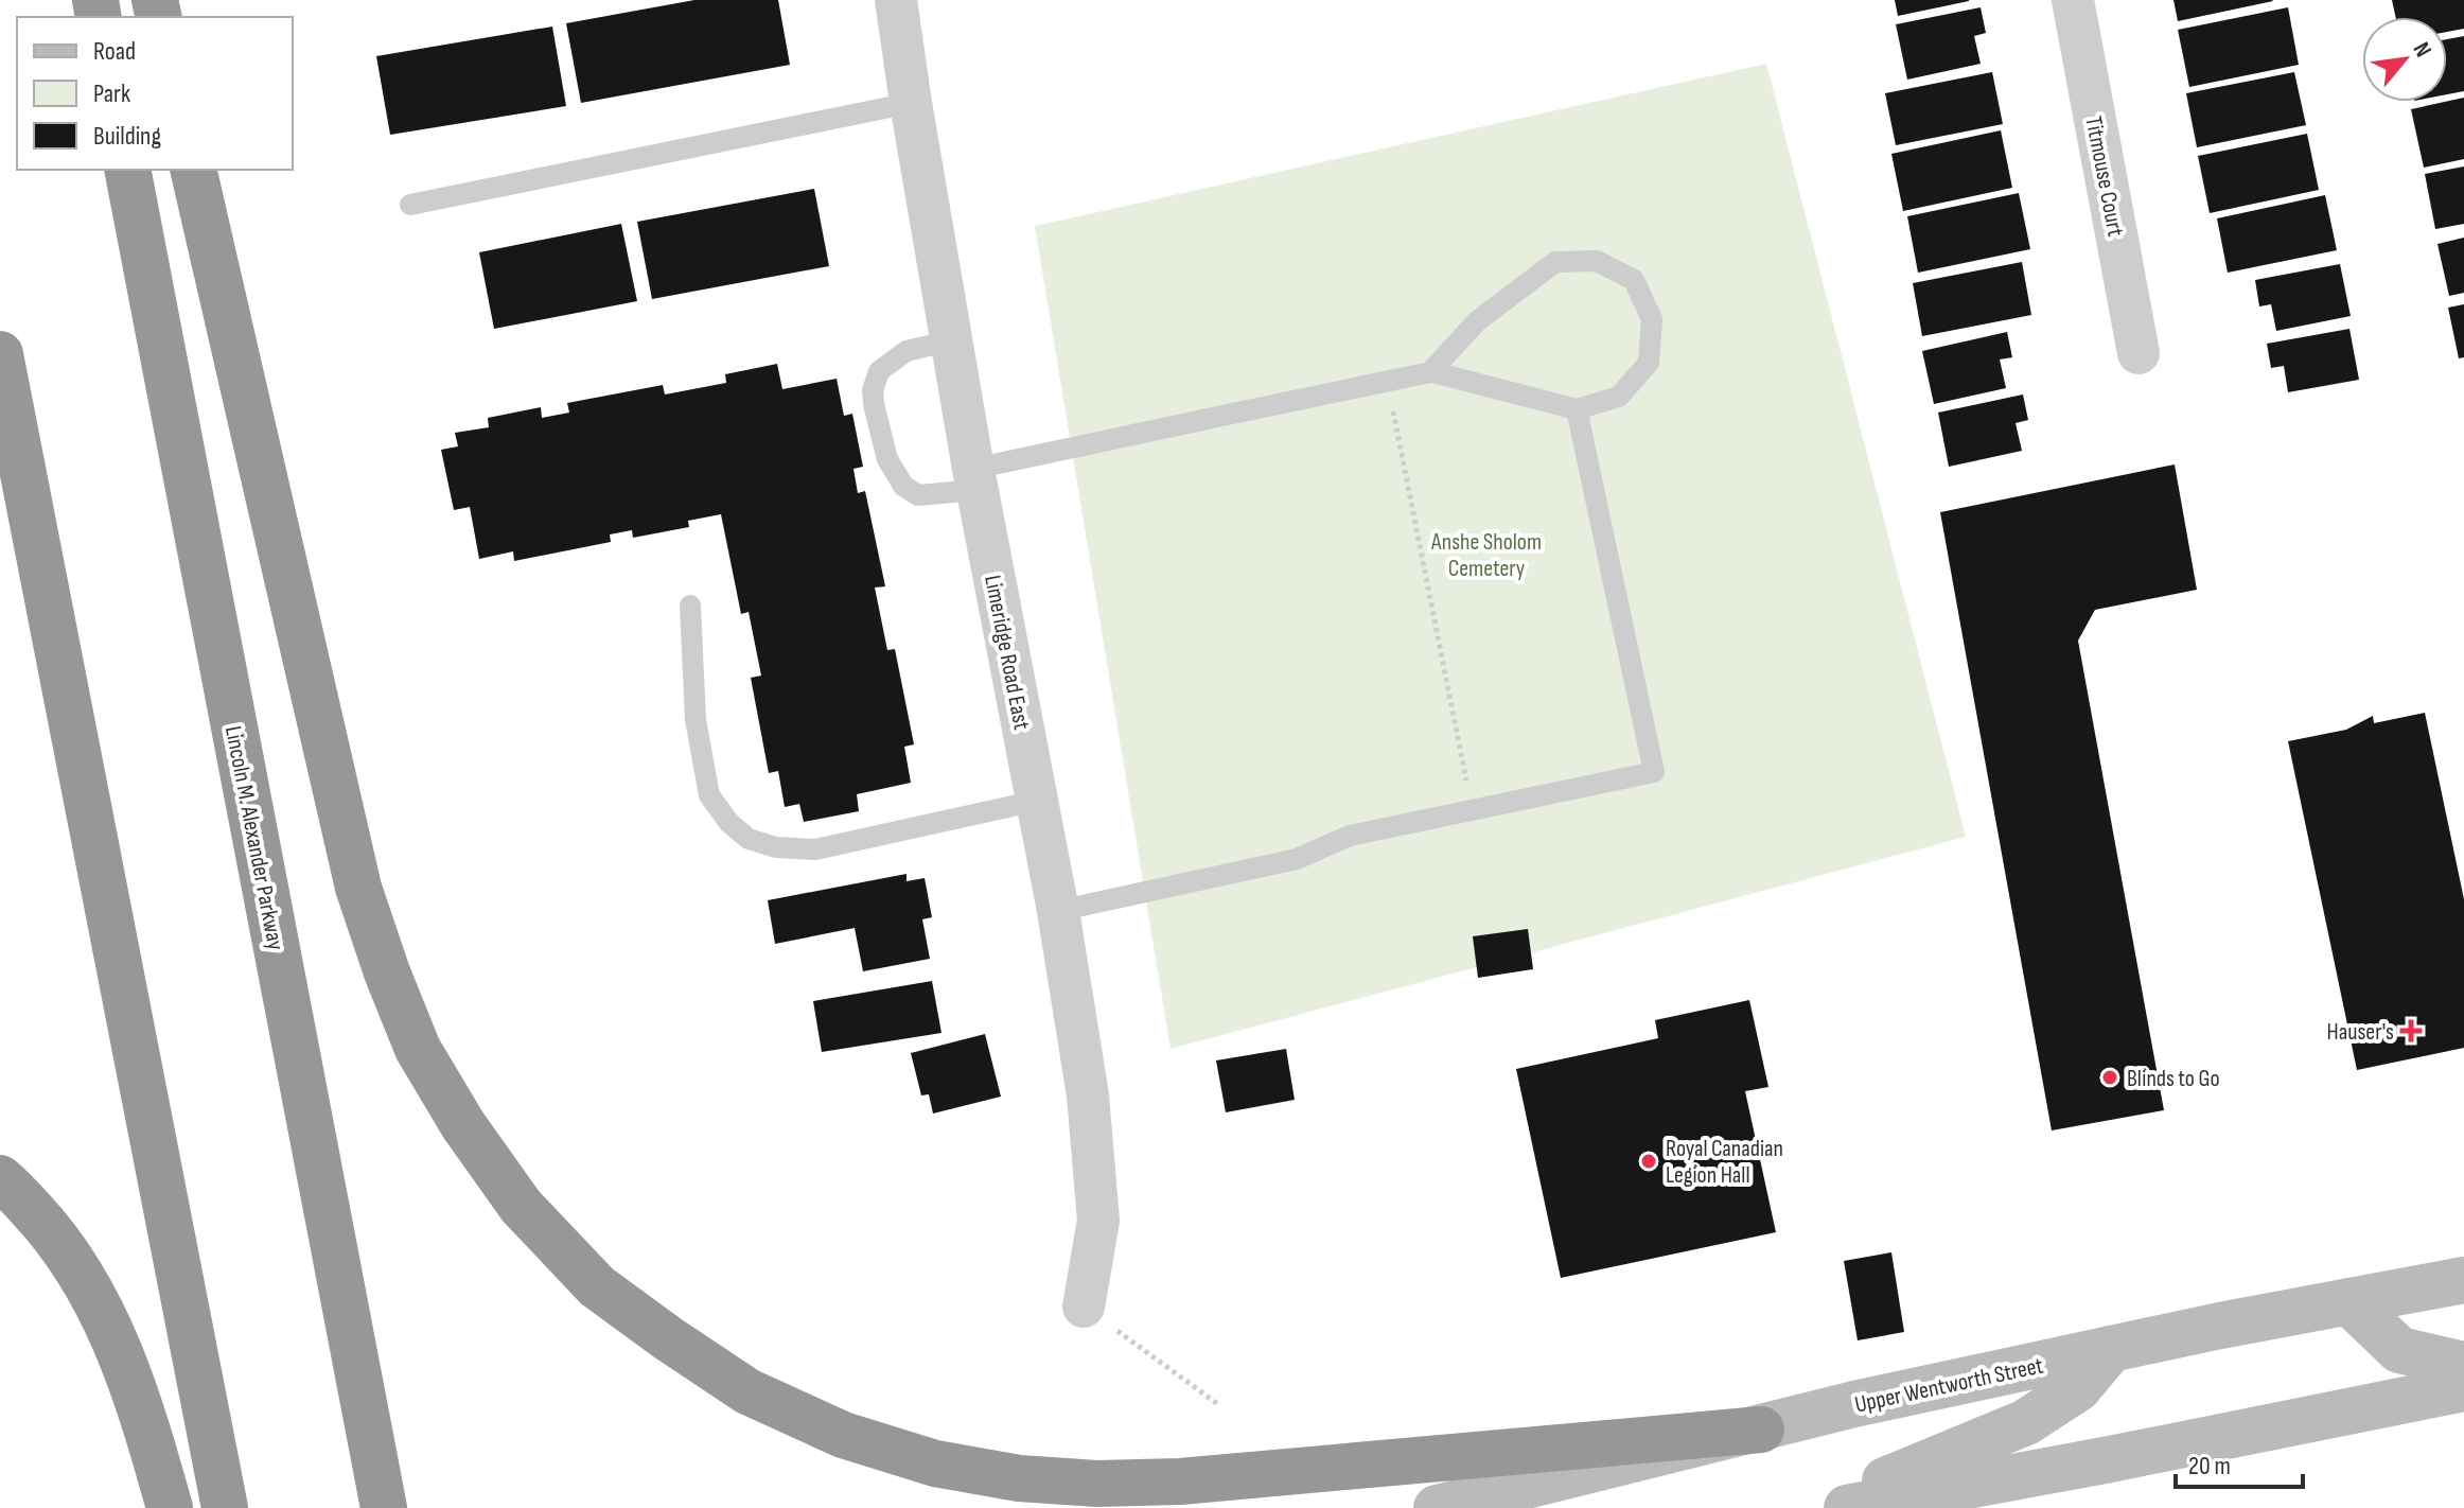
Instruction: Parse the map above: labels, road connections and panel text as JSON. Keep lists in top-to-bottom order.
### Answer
{
  "streets": {
    "highway": ["Lincoln M. Alexander Parkway"],
    "main road": ["Upper Wentworth Street"],
    "street": ["Titmouse Court", "Limeridge Road East"]
  },
  "parks": ["Anshe Sholom Cemetery"],
  "places": {
    "health": ["Hauser's"],
    "other": ["Blinds to Go", "Royal Canadian Legion Hall"]
  },
  "legend": ["Road", "Park", "Building"],
  "scale_bar": "20 m",
  "north": "top right"
}
